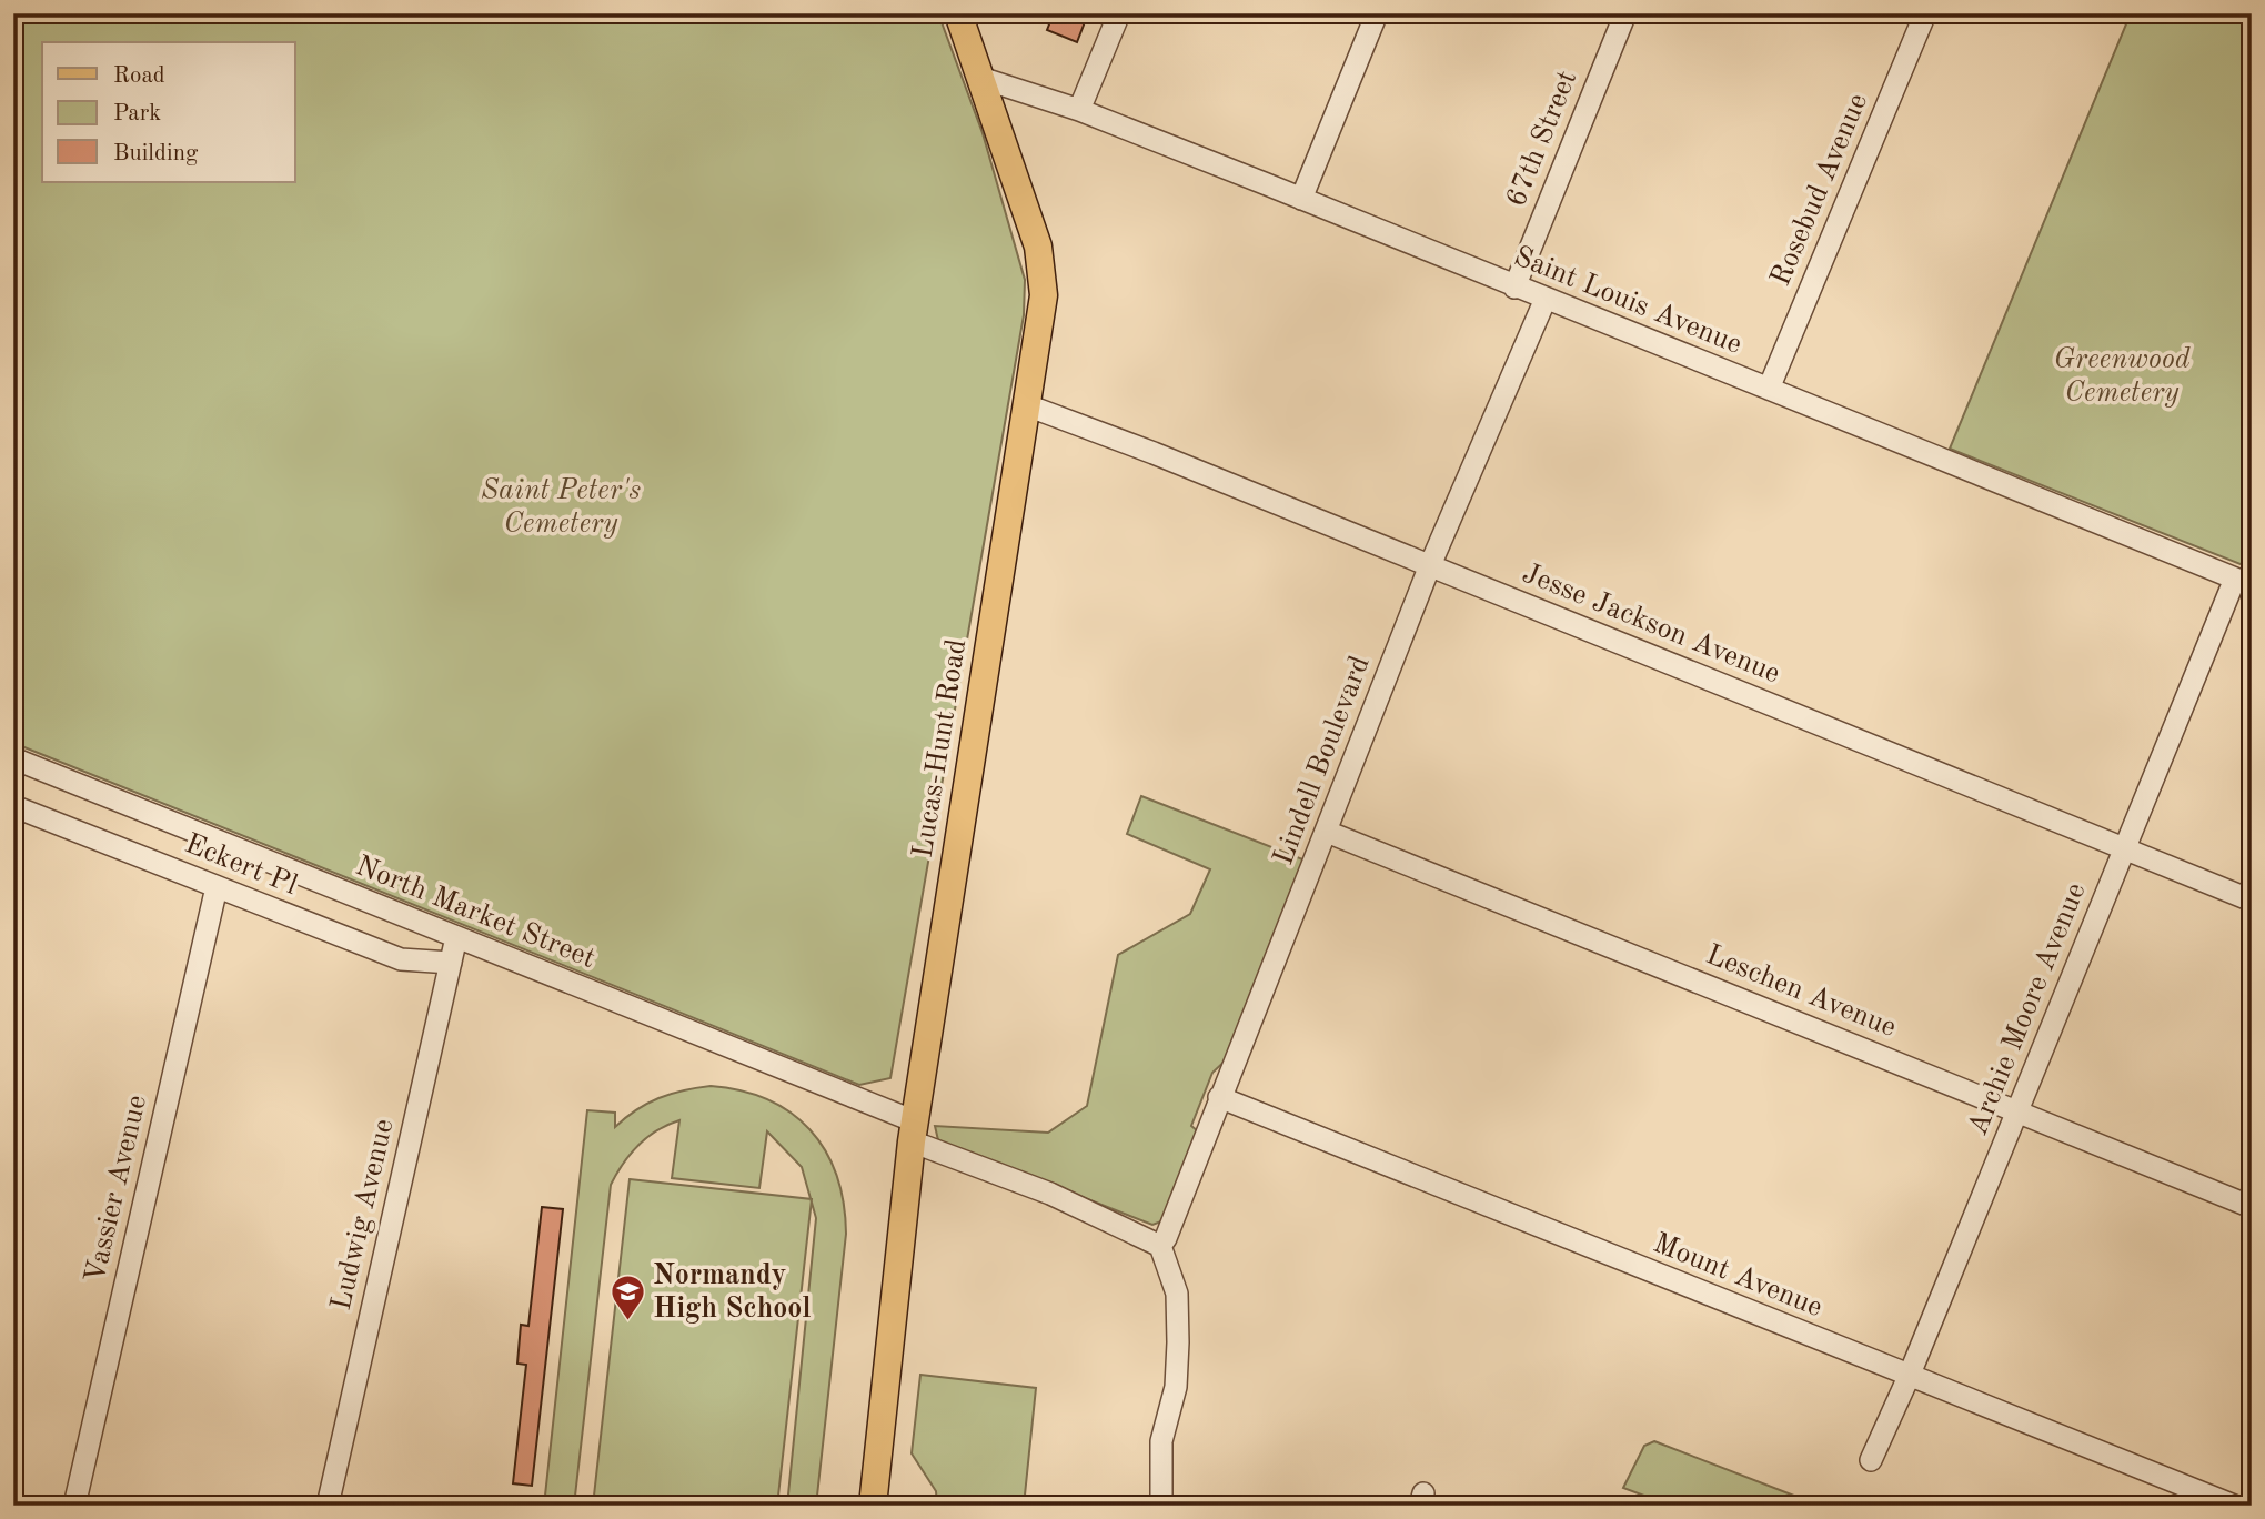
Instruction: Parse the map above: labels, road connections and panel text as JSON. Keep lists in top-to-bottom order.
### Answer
{
  "streets": {
    "main road": ["Lucas-Hunt Road"],
    "street": [
      "67th Street",
      "Rosebud Avenue",
      "Saint Louis Avenue",
      "Jesse Jackson Avenue",
      "Lindell Boulevard",
      "Eckert Pl",
      "North Market Street",
      "Leschen Avenue",
      "Archie Moore Avenue",
      "Vassier Avenue",
      "Ludwig Avenue",
      "Mount Avenue"
    ]
  },
  "crossings": [
    ["67th Street", "Saint Louis Avenue"],
    ["Rosebud Avenue", "Saint Louis Avenue"],
    ["Saint Louis Avenue", "Lucas-Hunt Road"],
    ["Saint Louis Avenue", "Lindell Boulevard"],
    ["Saint Louis Avenue", "Archie Moore Avenue"],
    ["Jesse Jackson Avenue", "Lucas-Hunt Road"],
    ["Jesse Jackson Avenue", "Lindell Boulevard"],
    ["Jesse Jackson Avenue", "Archie Moore Avenue"],
    ["Lucas-Hunt Road", "North Market Street"],
    ["Lindell Boulevard", "North Market Street"],
    ["Lindell Boulevard", "Leschen Avenue"],
    ["Lindell Boulevard", "Mount Avenue"],
    ["Eckert Pl", "Vassier Avenue"],
    ["Eckert Pl", "Ludwig Avenue"],
    ["North Market Street", "Ludwig Avenue"],
    ["Leschen Avenue", "Archie Moore Avenue"],
    ["Archie Moore Avenue", "Mount Avenue"]
  ],
  "parks": ["Greenwood Cemetery", "Saint Peter's Cemetery"],
  "places": {
    "school or university": ["Normandy High School"]
  },
  "legend": ["Road", "Park", "Building"]
}
